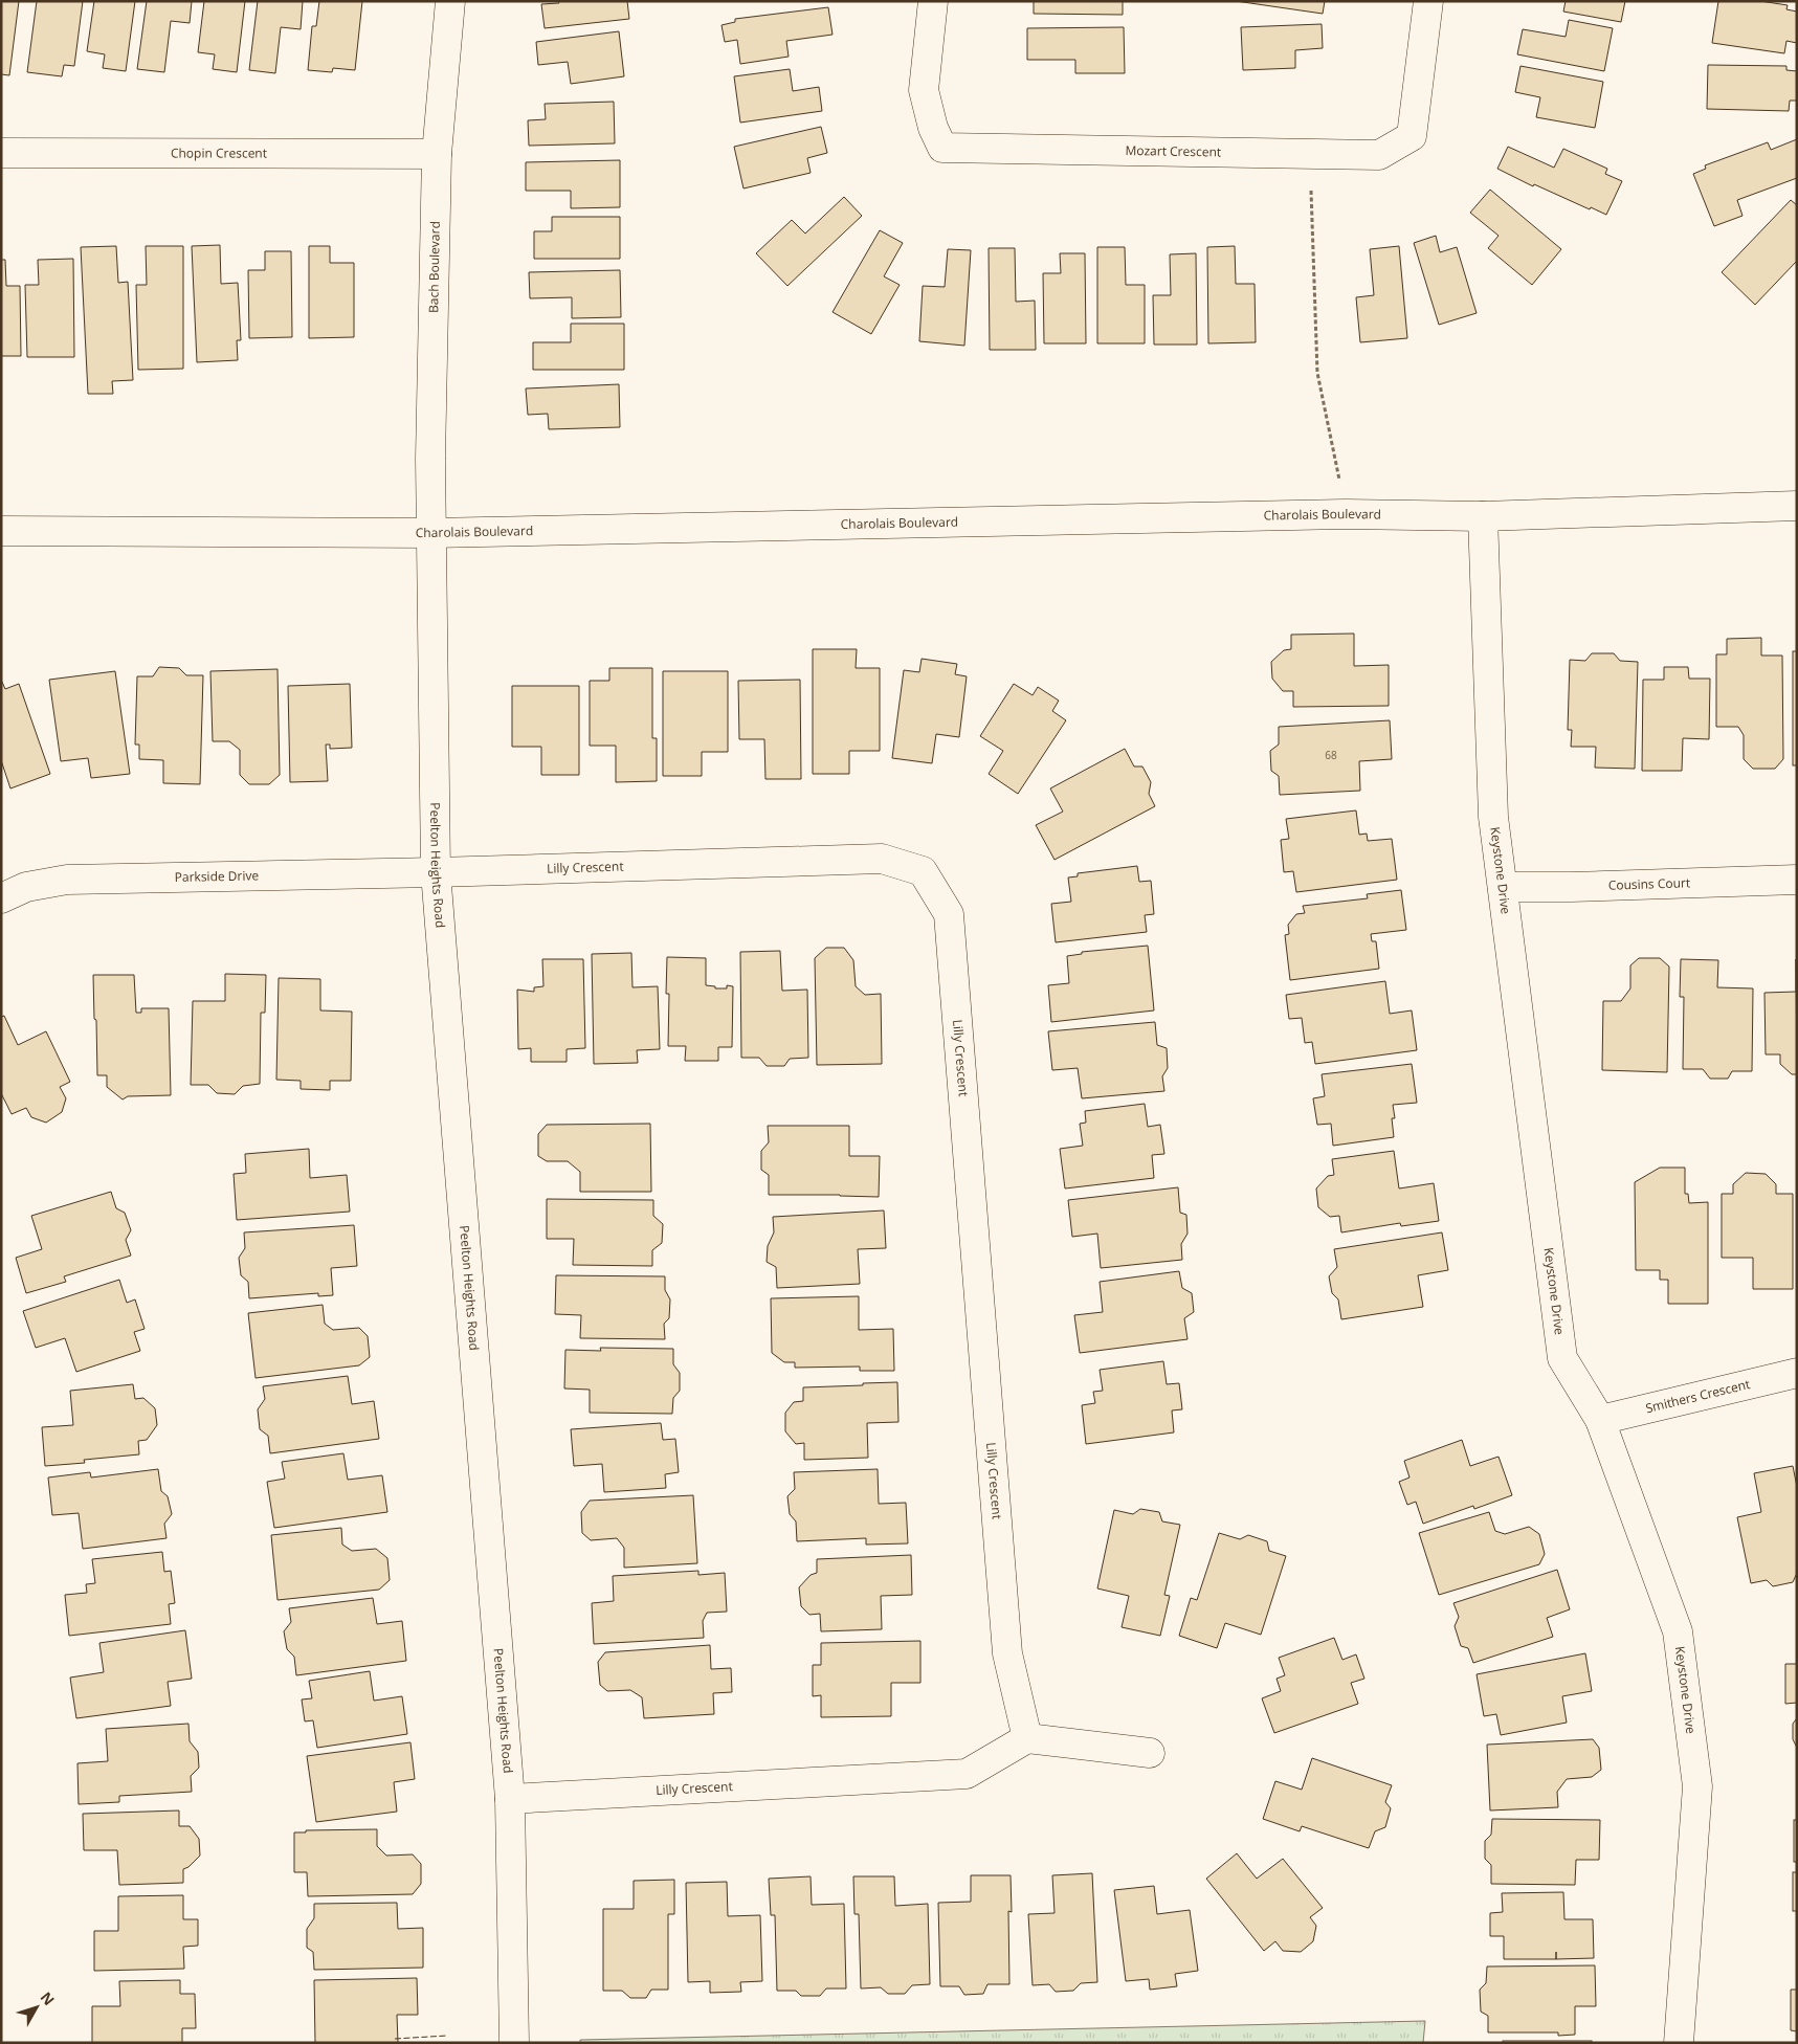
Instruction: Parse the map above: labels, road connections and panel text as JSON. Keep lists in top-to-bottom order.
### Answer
{
  "streets": {
    "street": [
      "Mozart Crescent",
      "Chopin Crescent",
      "Bach Boulevard",
      "Charolais Boulevard",
      "Peelton Heights Road",
      "Lilly Crescent",
      "Keystone Drive",
      "Parkside Drive",
      "Cousins Court",
      "Smithers Crescent"
    ]
  },
  "crossings": [
    ["Chopin Crescent", "Bach Boulevard"],
    ["Bach Boulevard", "Charolais Boulevard"],
    ["Bach Boulevard", "Peelton Heights Road"],
    ["Charolais Boulevard", "Peelton Heights Road"],
    ["Charolais Boulevard", "Keystone Drive"],
    ["Peelton Heights Road", "Lilly Crescent"],
    ["Peelton Heights Road", "Parkside Drive"],
    ["Lilly Crescent", "Parkside Drive"],
    ["Keystone Drive", "Cousins Court"],
    ["Keystone Drive", "Smithers Crescent"]
  ],
  "house_numbers": ["68"],
  "north": "top right"
}
